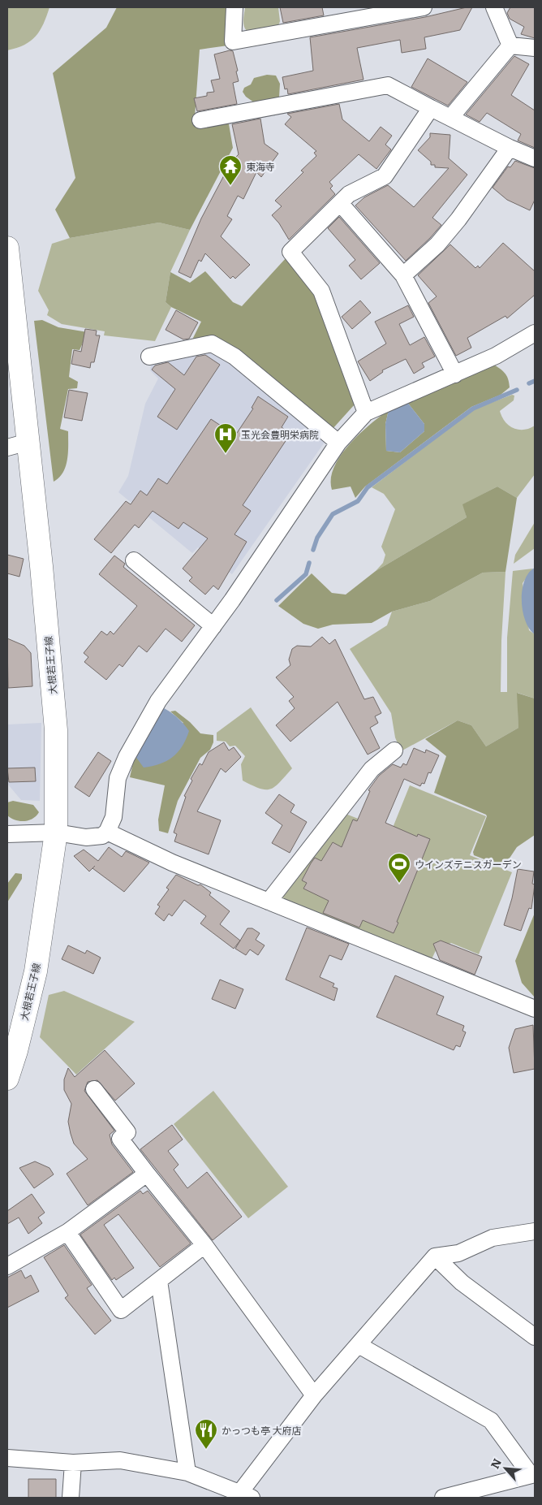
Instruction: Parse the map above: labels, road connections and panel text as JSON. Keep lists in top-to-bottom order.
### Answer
{
  "streets": {
    "street": ["大根若王子線"]
  },
  "places": {
    "temple": ["東海寺"],
    "hospital": ["玉光会豊明栄病院"],
    "sports": ["ウインズテニスガーデン"],
    "restaurant": ["かっつも亭 大府店"]
  },
  "north": "top left"
}
